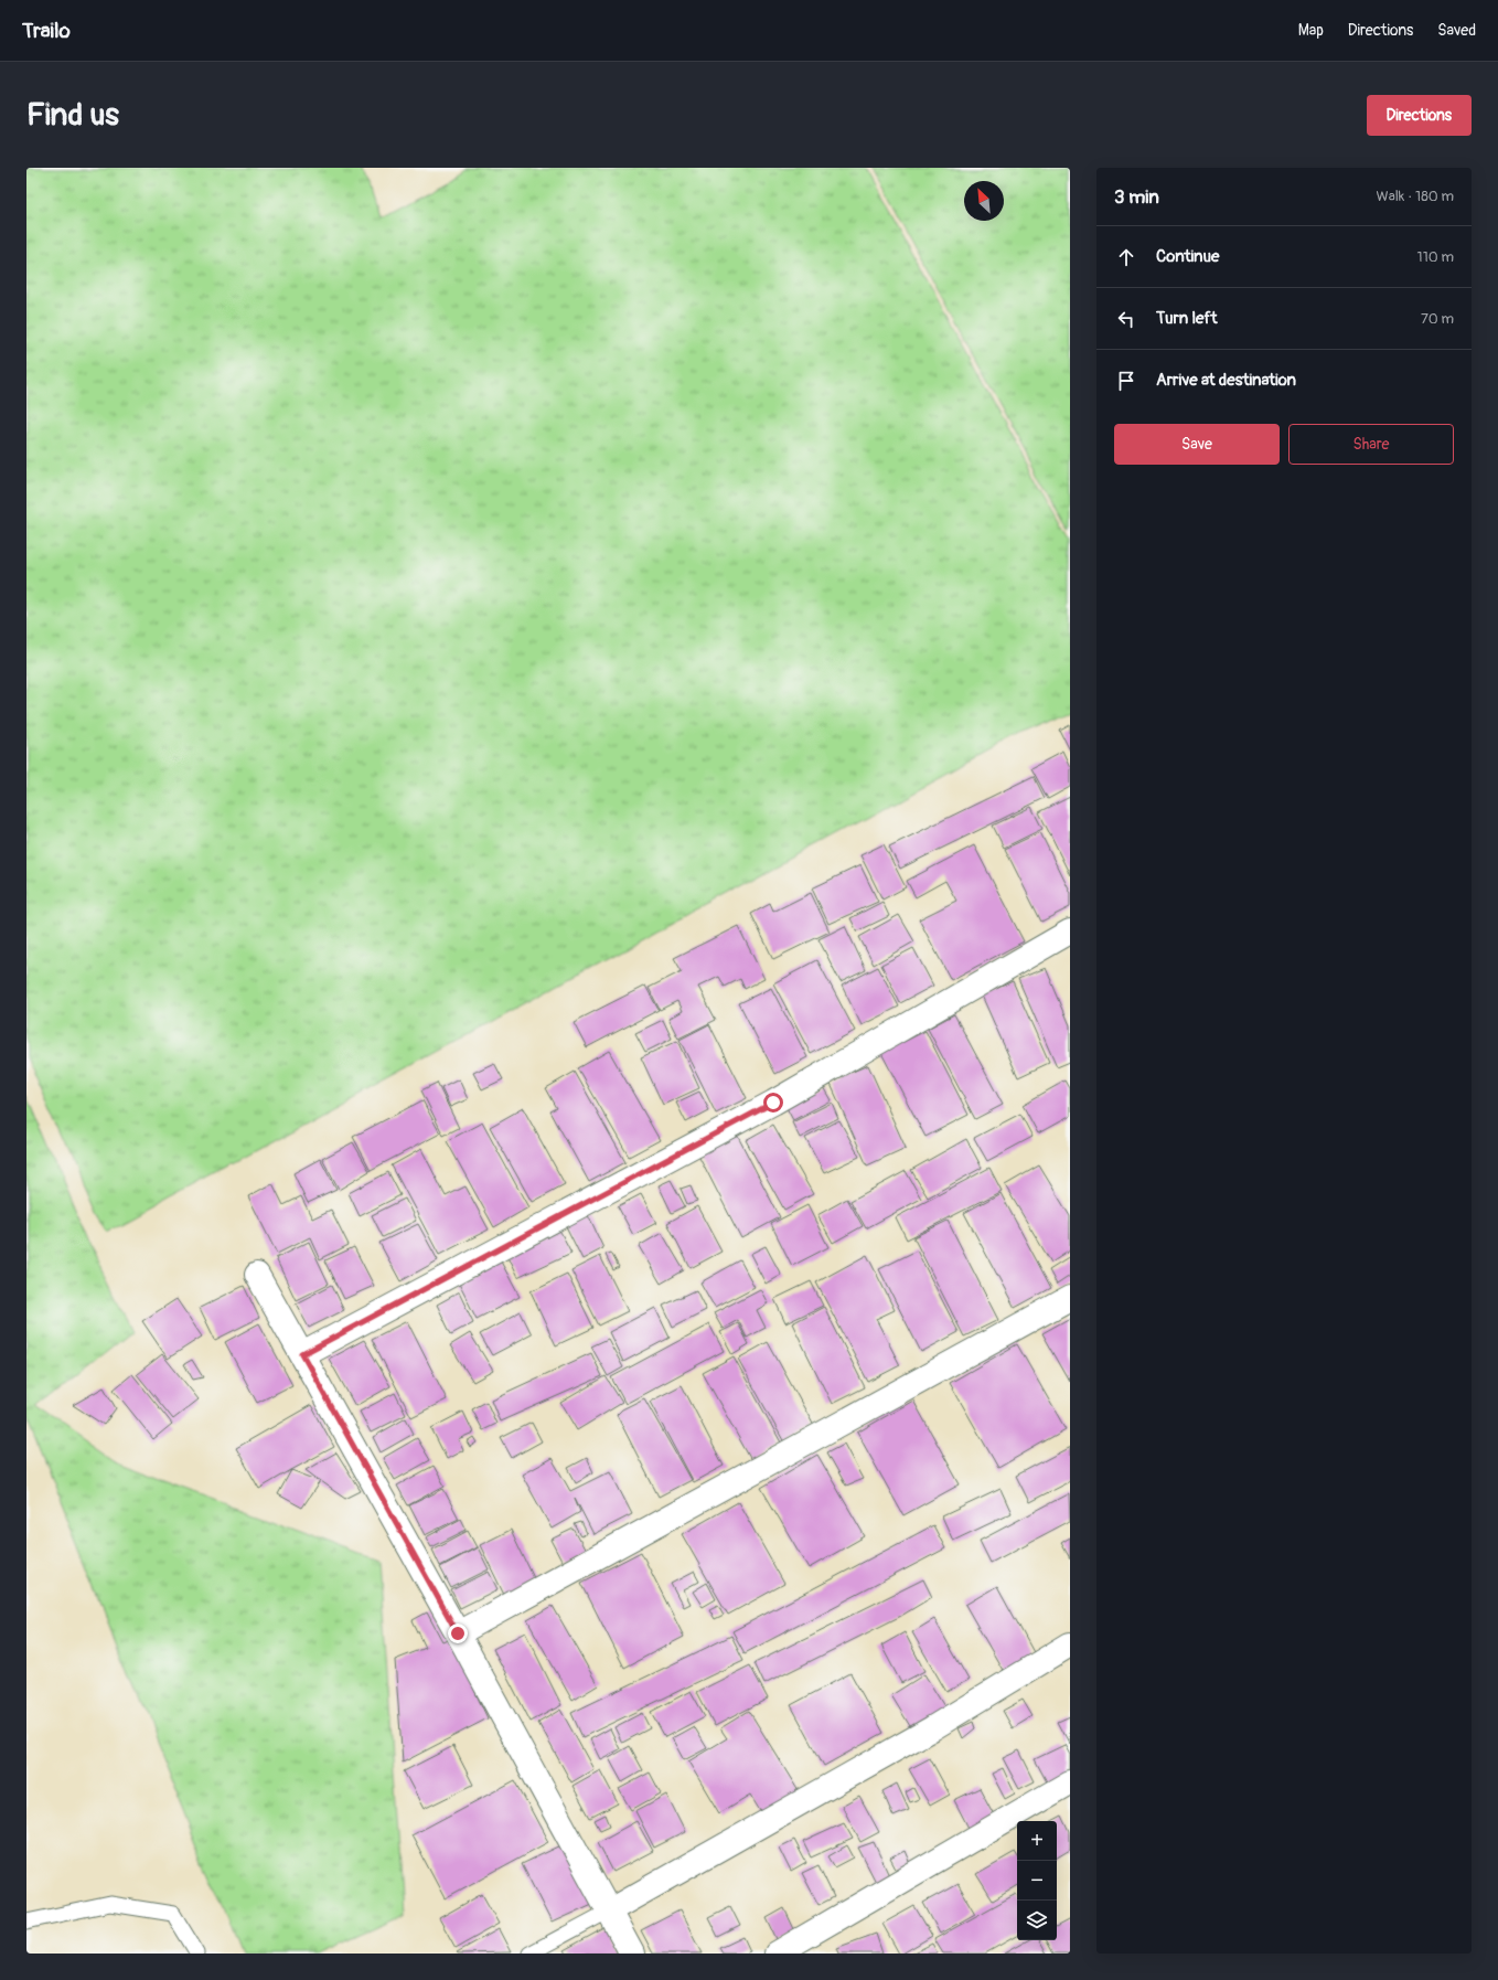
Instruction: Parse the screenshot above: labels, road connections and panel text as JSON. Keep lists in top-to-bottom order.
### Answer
{
  "north": "top left",
  "page": {
    "header": "Trailo",
    "nav": ["Map", "Directions", "Saved"],
    "buttons": [
      "Directions",
      ["Save", "Share"]
    ],
    "title": "Find us",
    "heading": ["3 min", "Walk · 180 m"],
    "list": [
      ["Continue", "110 m"],
      ["Turn left", "70 m"],
      "Arrive at destination"
    ],
    "map_buttons": ["+", "−"]
  }
}
